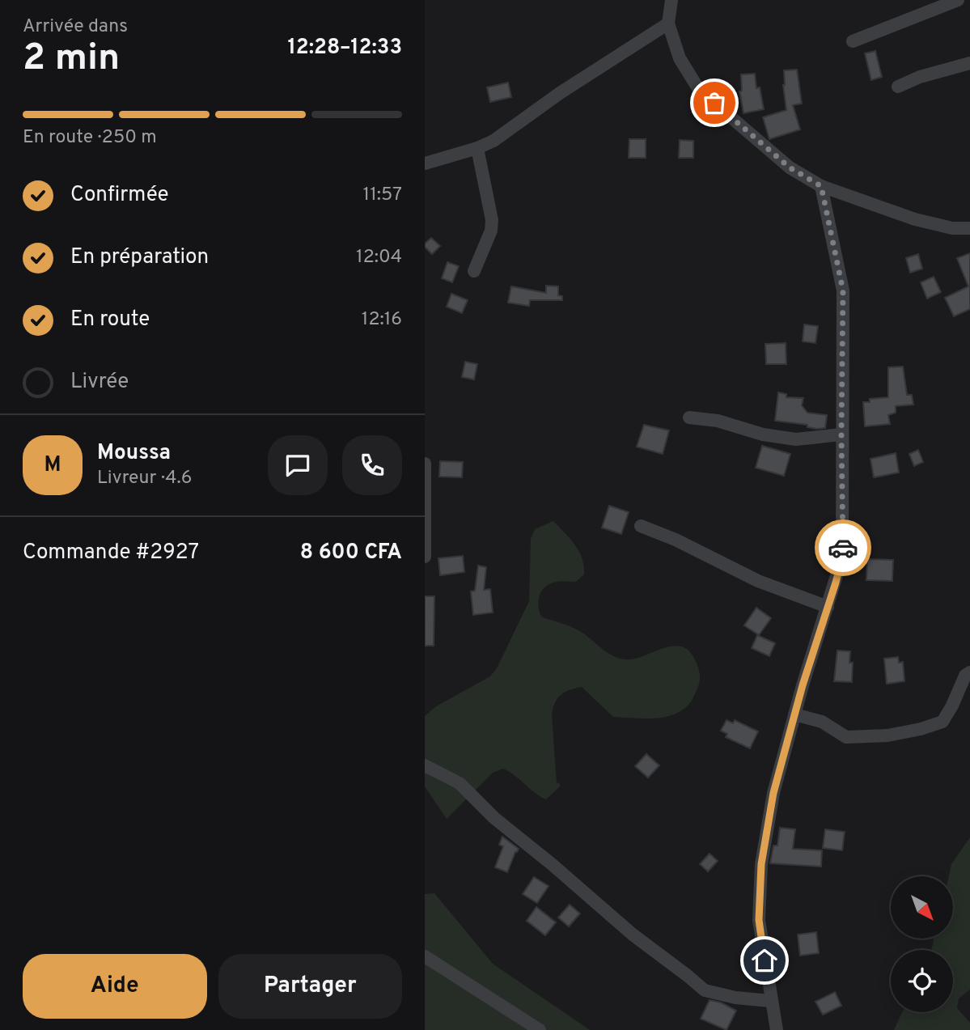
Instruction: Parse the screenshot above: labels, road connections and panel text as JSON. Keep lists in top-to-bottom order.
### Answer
{
  "north": "bottom right",
  "page": {
    "heading": ["2 min", "Arrivée dans", "12:28–12:33"],
    "panel": [
      "Moussa",
      "Livreur · 4.6",
      "Commande #2927",
      "8 600 CFA"
    ],
    "bar": "En route · 250 m",
    "list": [
      ["Confirmée", "11:57"],
      ["En préparation", "12:04"],
      ["En route", "12:16"],
      "Livrée"
    ],
    "round": "M",
    "buttons": ["Aide", "Partager"]
  }
}
